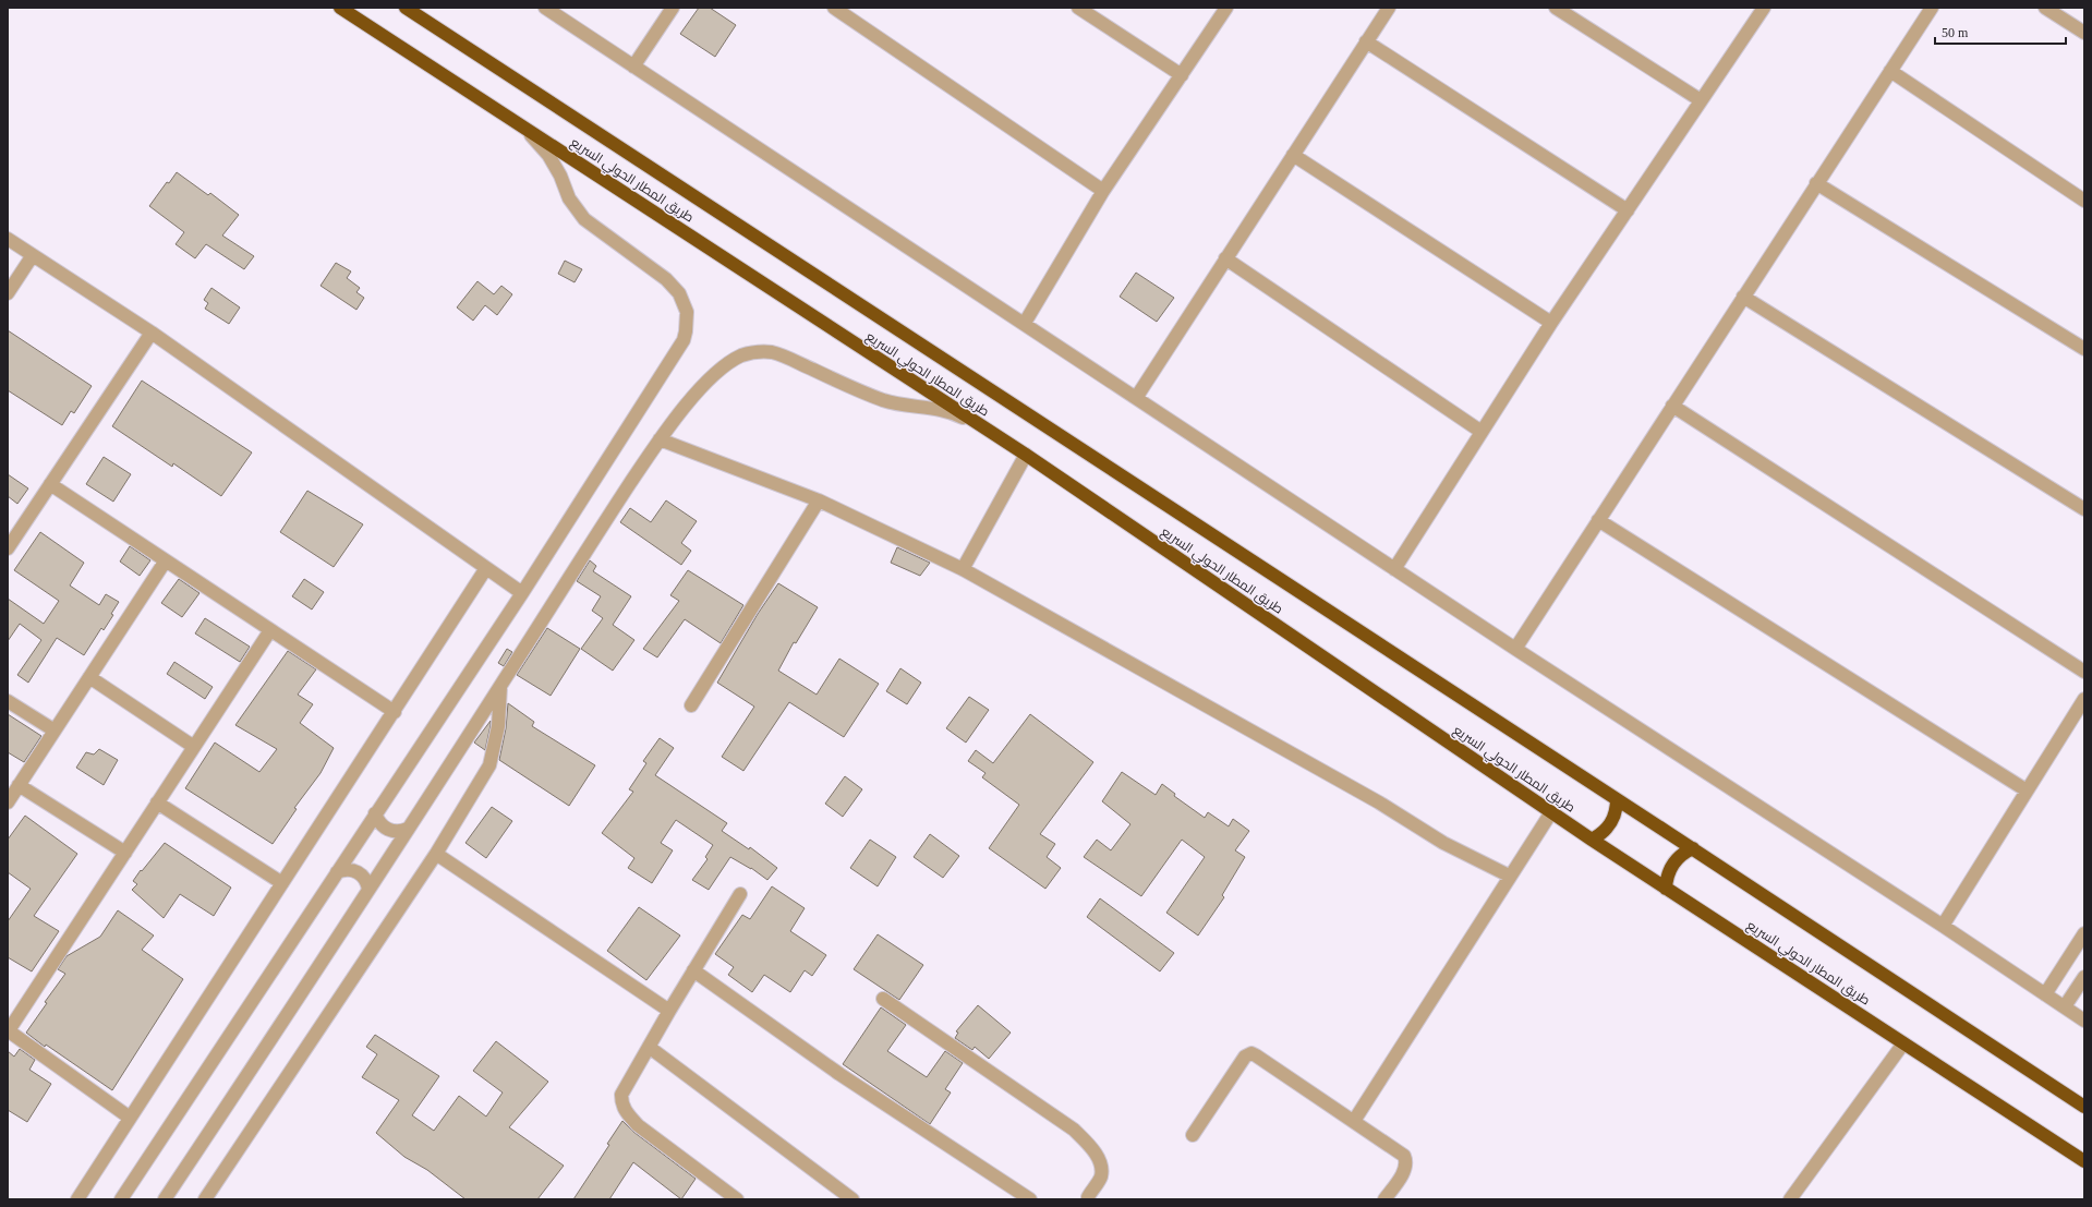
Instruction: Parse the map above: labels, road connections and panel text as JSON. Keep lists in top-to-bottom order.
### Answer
{
  "streets": {
    "highway": ["طريق المطار الحولي السريع"]
  },
  "scale_bar": "50 m"
}
